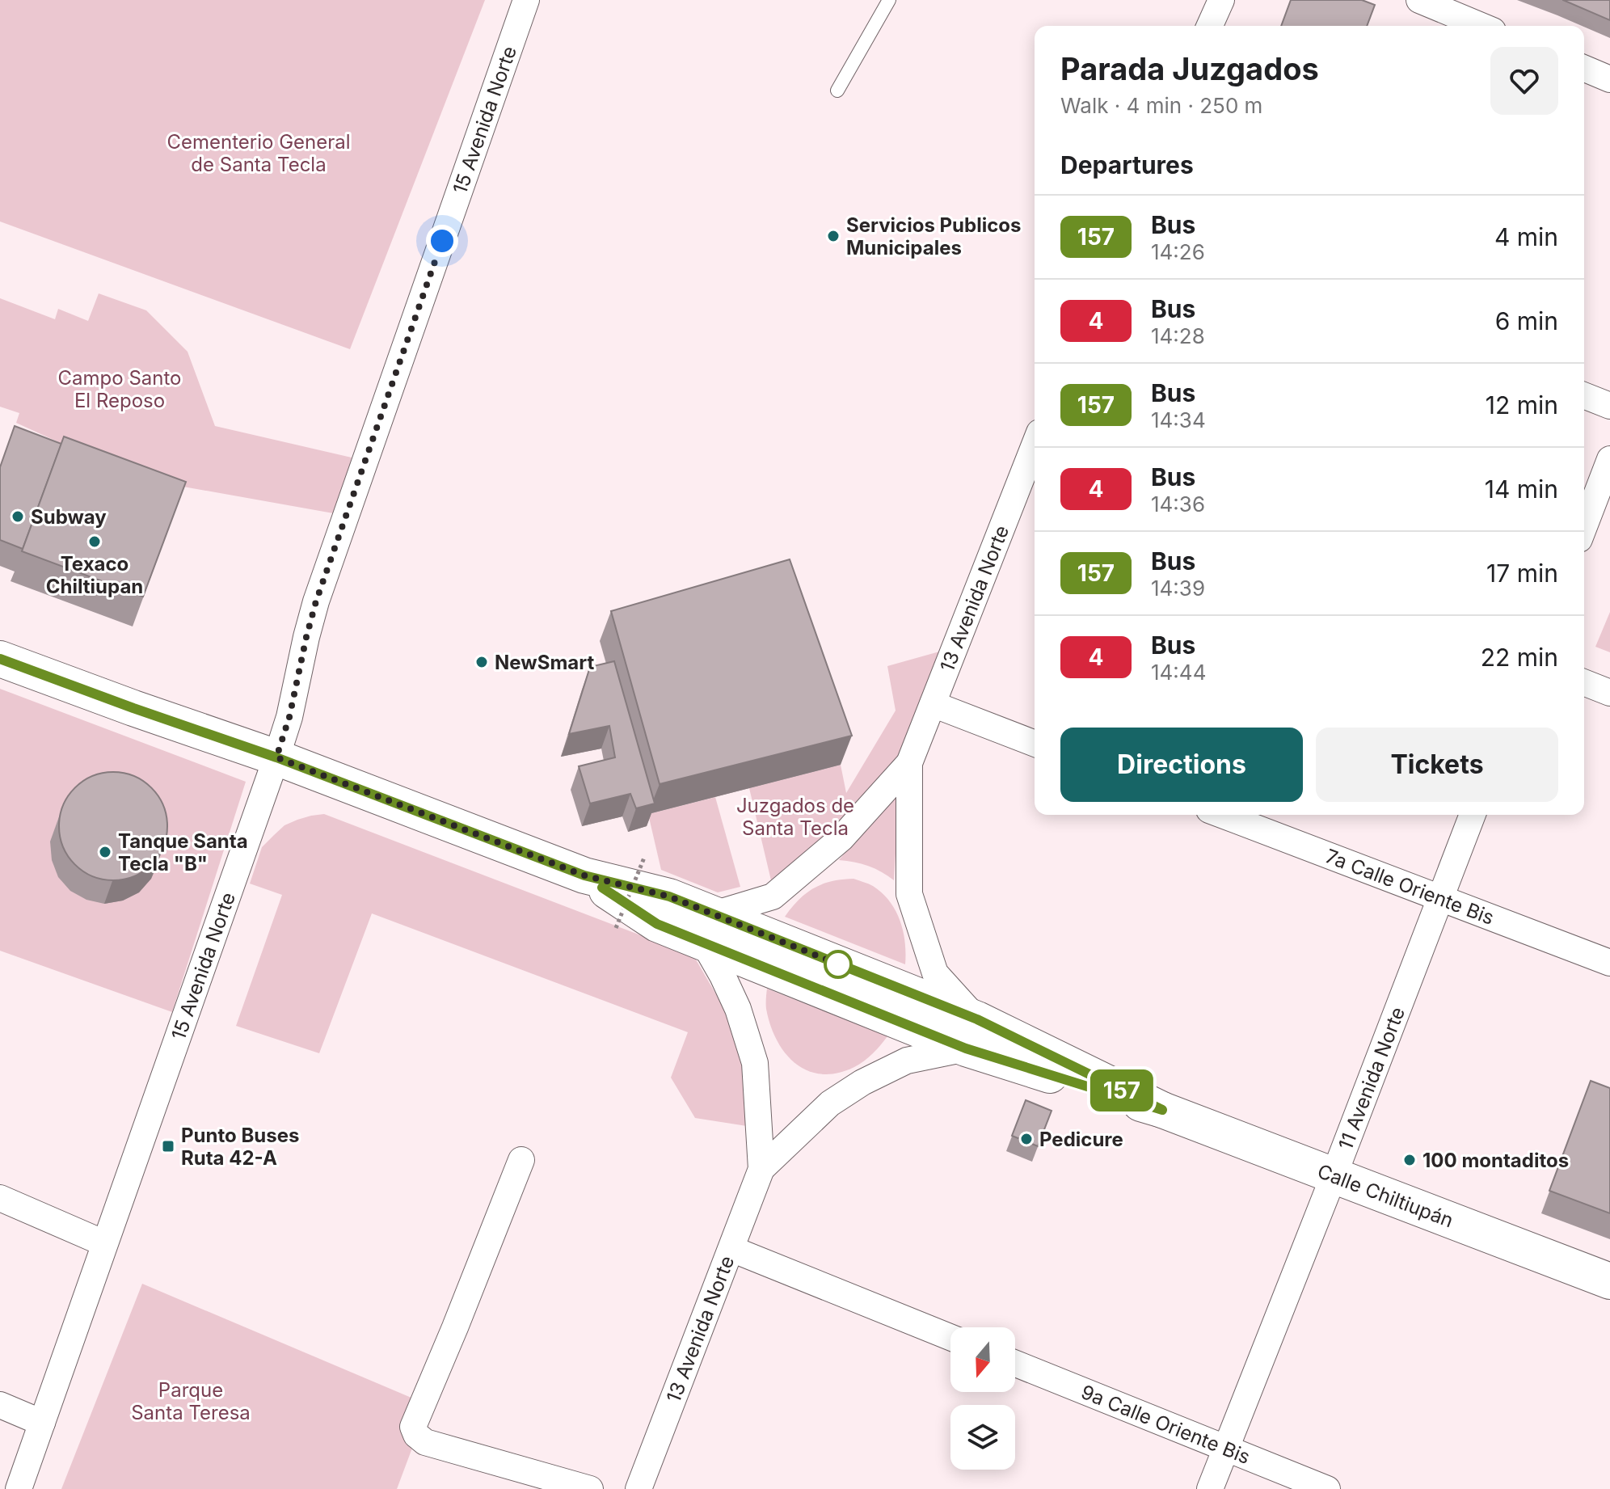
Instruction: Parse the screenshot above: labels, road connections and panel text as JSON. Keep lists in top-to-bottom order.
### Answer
{
  "streets": {
    "main road": ["Calle Chiltiupán"],
    "street": [
      "15 Avenida Norte",
      "13 Avenida Norte",
      "7a Calle Oriente Bis",
      "11 Avenida Norte",
      "9a Calle Oriente Bis"
    ]
  },
  "crossings": [
    ["15 Avenida Norte", "Calle Chiltiupán"],
    ["13 Avenida Norte", "Calle Chiltiupán"],
    ["7a Calle Oriente Bis", "11 Avenida Norte"],
    ["11 Avenida Norte", "Calle Chiltiupán"],
    ["11 Avenida Norte", "9a Calle Oriente Bis"]
  ],
  "parks": [
    "Cementerio General de Santa Tecla",
    "Campo Santo El Reposo",
    "Juzgados de Santa Tecla",
    "Parque Santa Teresa"
  ],
  "places": {
    "other": [
      "Servicios Publicos Municipales",
      "Subway",
      "Texaco Chiltiupan",
      "NewSmart",
      "Tanque Santa Tecla \"B\"",
      "Pedicure",
      "100 montaditos"
    ],
    "transit": ["Punto Buses Ruta 42-A"]
  },
  "lines": ["bus line 157"],
  "north": "bottom",
  "page": {
    "on_map": "157",
    "heading": [
      ["Parada Juzgados", "Walk · 4 min · 250 m"],
      "Departures"
    ],
    "list": [
      {
        "mark": "157",
        "name": "Bus",
        "note": "14:26",
        "value": "4 min"
      },
      {
        "mark": "4",
        "name": "Bus",
        "note": "14:28",
        "value": "6 min"
      },
      {
        "mark": "157",
        "name": "Bus",
        "note": "14:34",
        "value": "12 min"
      },
      {
        "mark": "4",
        "name": "Bus",
        "note": "14:36",
        "value": "14 min"
      },
      {
        "mark": "157",
        "name": "Bus",
        "note": "14:39",
        "value": "17 min"
      },
      {
        "mark": "4",
        "name": "Bus",
        "note": "14:44",
        "value": "22 min"
      }
    ],
    "buttons": ["Directions", "Tickets"]
  }
}
